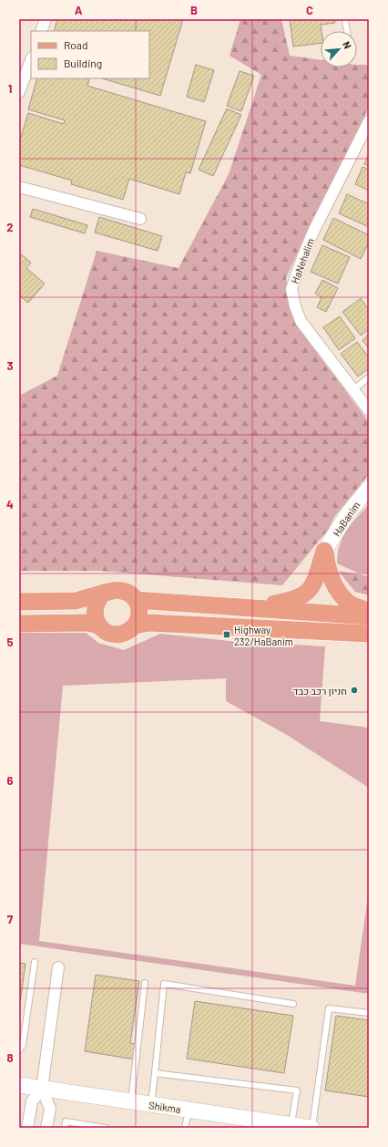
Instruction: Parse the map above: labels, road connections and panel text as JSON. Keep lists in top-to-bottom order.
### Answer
{
  "streets": {
    "street": ["HaNehalim", "HaBanim", "Shikma"]
  },
  "places": {
    "transit": ["Highway 232/HaBanim"],
    "other": ["חניון רכב כבד"]
  },
  "legend": ["Road", "Building"],
  "north": "top right",
  "grid": {
    "columns": ["A", "B", "C"],
    "rows": [
      "1",
      "2",
      "3",
      "4",
      "5",
      "6",
      "7",
      "8"
    ]
  }
}
